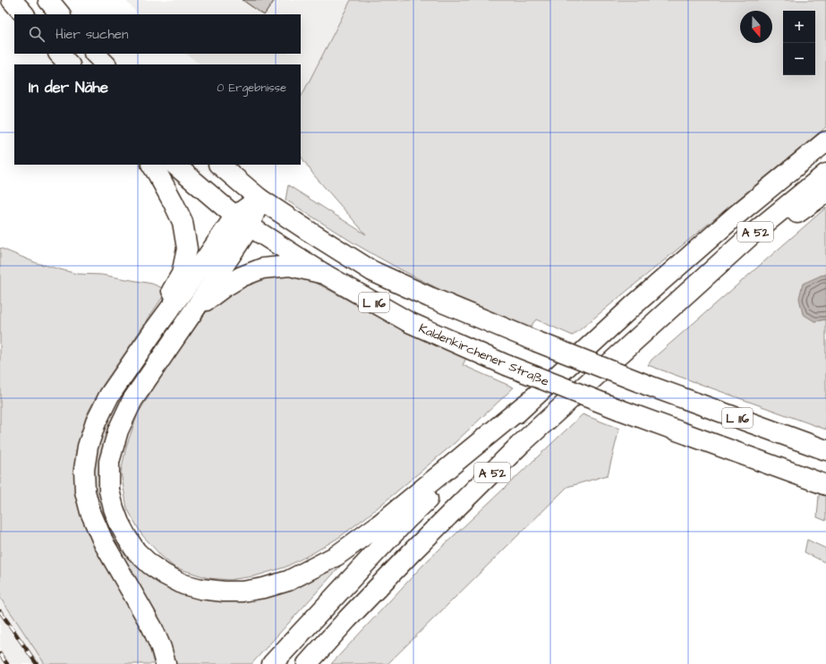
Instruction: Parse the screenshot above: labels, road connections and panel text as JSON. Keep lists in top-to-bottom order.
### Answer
{
  "streets": {
    "main road": ["A 52", "L 116", "Kaldenkirchener Straße"]
  },
  "north": "bottom",
  "page": {
    "map_buttons": ["+", "−"],
    "search": "Hier suchen",
    "heading": ["In der Nähe", "0 Ergebnisse"]
  }
}
